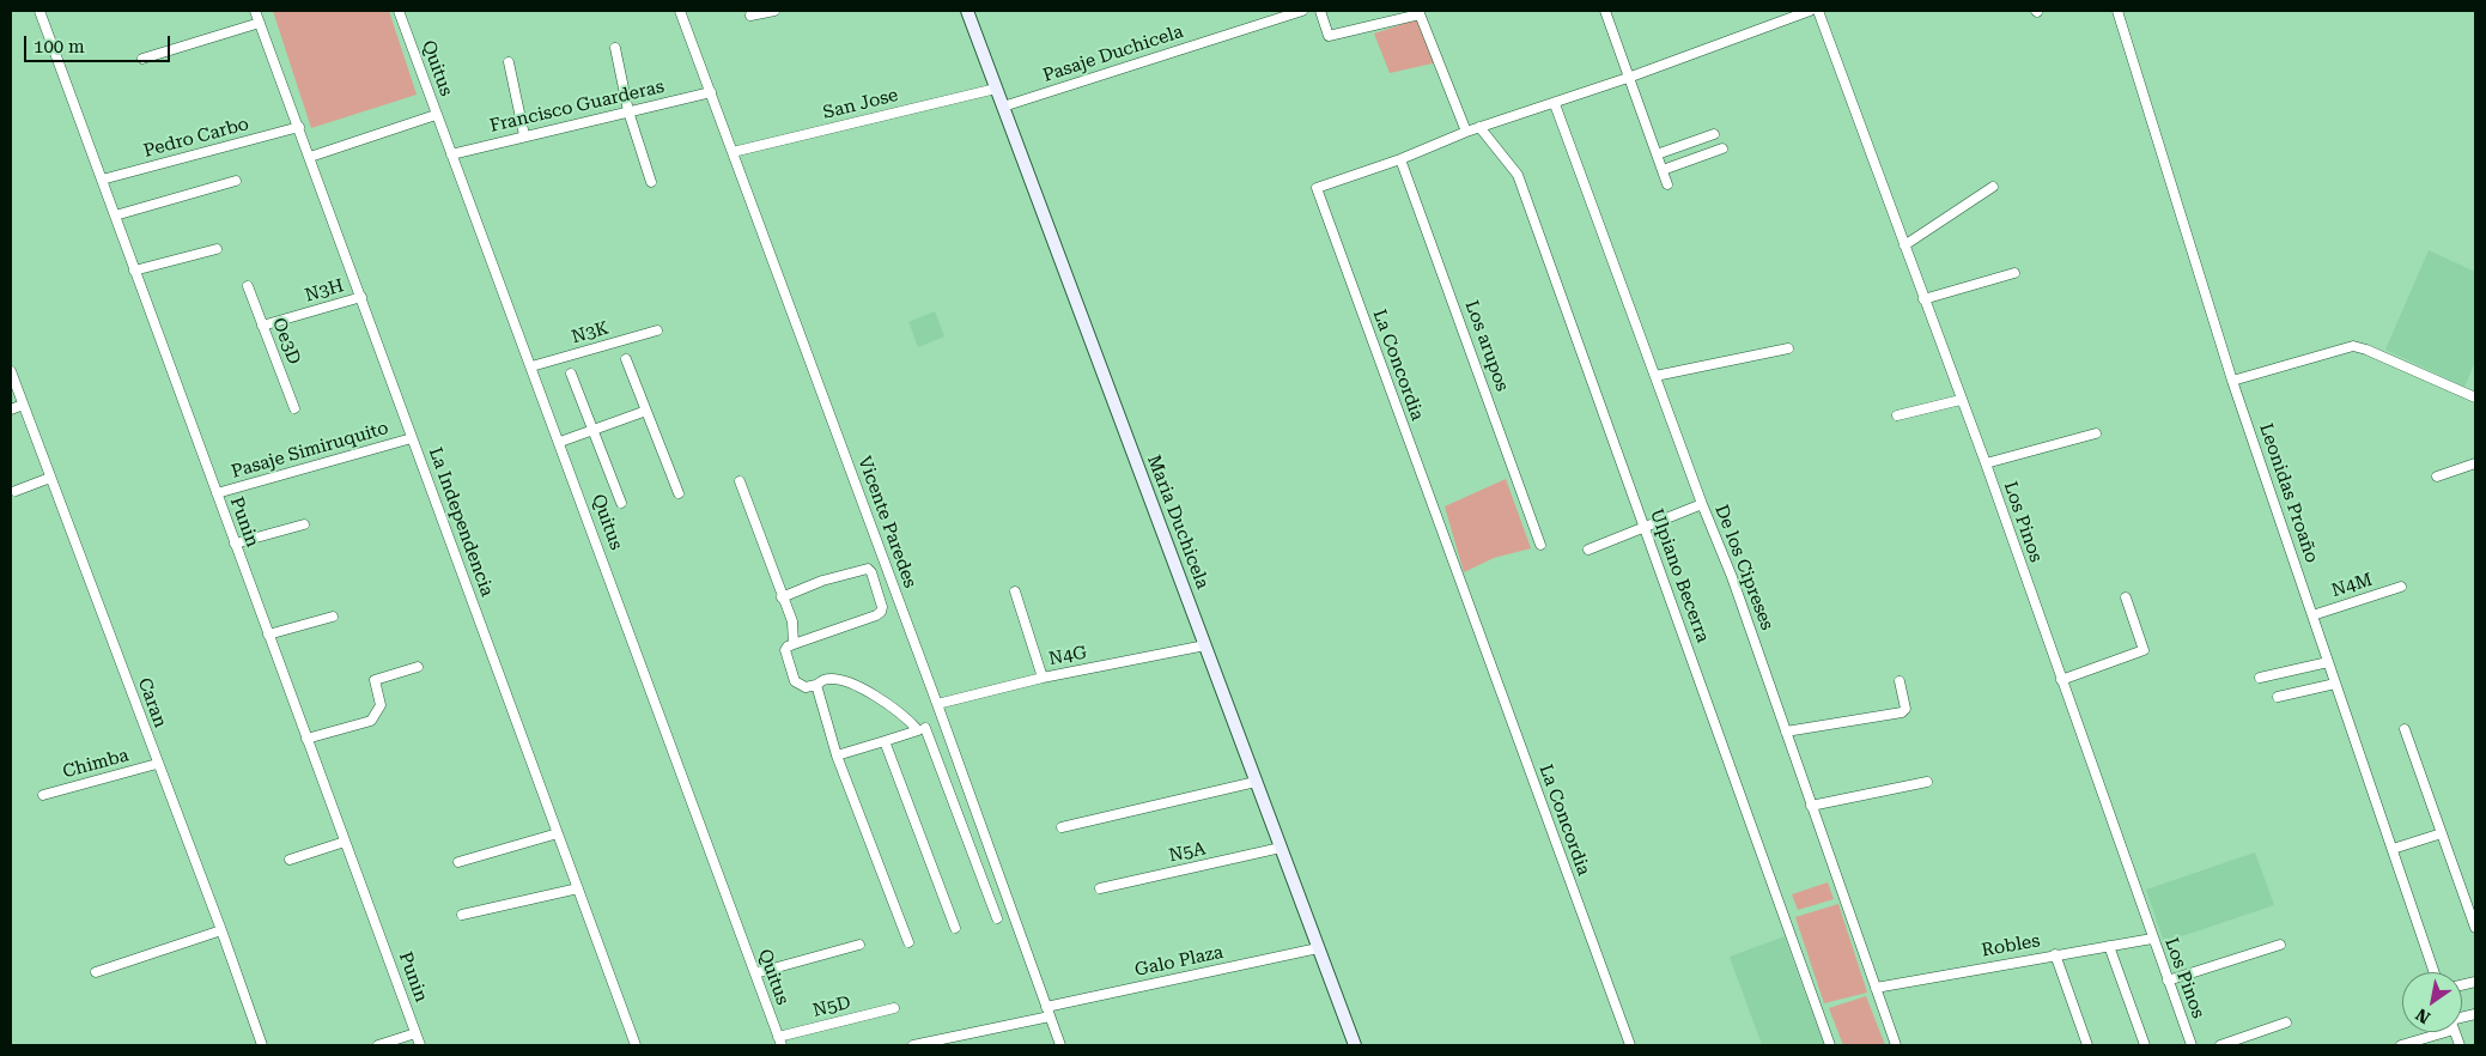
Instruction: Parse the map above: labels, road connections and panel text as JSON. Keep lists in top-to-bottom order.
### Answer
{
  "streets": {
    "main road": ["Maria Duchicela"],
    "street": [
      "Pasaje Duchicela",
      "Quitus",
      "San Jose",
      "Francisco Guarderas",
      "Pedro Carbo",
      "N3H",
      "N3K",
      "Oe3D",
      "Los arupos",
      "La Concordia",
      "Pasaje Simiruquito",
      "Leonidas Proaño",
      "Punin",
      "La Independencia",
      "Vicente Paredes",
      "Los Pinos",
      "De los Cipreses",
      "Ulpiano Becerra",
      "N4M",
      "N4G",
      "Caran",
      "Chimba",
      "N5A",
      "Robles",
      "Galo Plaza",
      "N5D"
    ]
  },
  "crossings": [
    ["Pasaje Duchicela", "Maria Duchicela"],
    ["Quitus", "Francisco Guarderas"],
    ["Quitus", "N3K"],
    ["Quitus", "N5D"],
    ["San Jose", "Vicente Paredes"],
    ["San Jose", "Maria Duchicela"],
    ["Francisco Guarderas", "Vicente Paredes"],
    ["Pedro Carbo", "Punin"],
    ["Pedro Carbo", "La Independencia"],
    ["N3H", "Oe3D"],
    ["N3H", "La Independencia"],
    ["Los arupos", "La Concordia"],
    ["La Concordia", "De los Cipreses"],
    ["La Concordia", "Ulpiano Becerra"],
    ["Pasaje Simiruquito", "Punin"],
    ["Pasaje Simiruquito", "La Independencia"],
    ["Leonidas Proaño", "N4M"],
    ["Vicente Paredes", "N4G"],
    ["Vicente Paredes", "Galo Plaza"],
    ["Maria Duchicela", "N4G"],
    ["Maria Duchicela", "N5A"],
    ["Maria Duchicela", "Galo Plaza"],
    ["Los Pinos", "Robles"],
    ["De los Cipreses", "Robles"],
    ["Caran", "Chimba"]
  ],
  "scale_bar": "100 m",
  "north": "bottom left"
}
